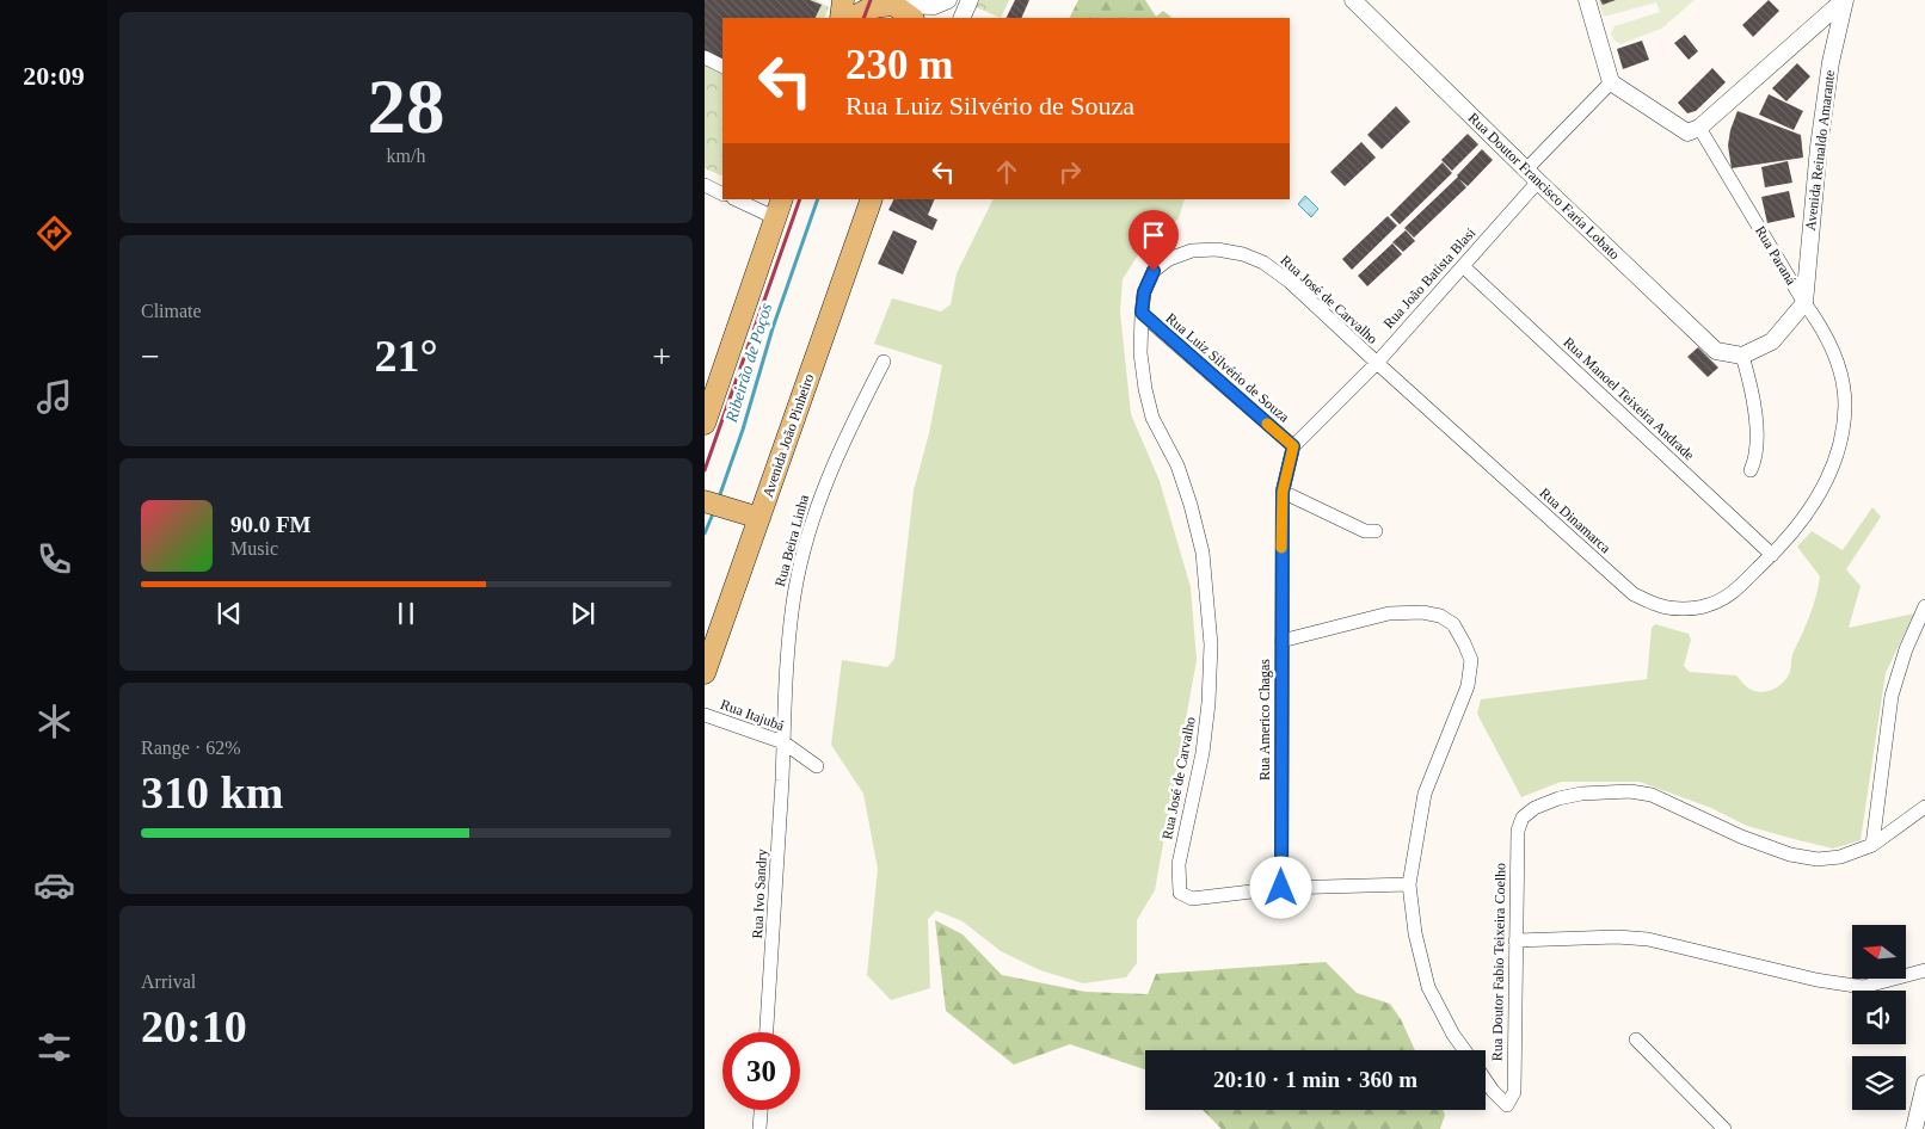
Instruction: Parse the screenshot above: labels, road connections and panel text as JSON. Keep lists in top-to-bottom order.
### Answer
{
  "streets": {
    "main road": ["Avenida João Pinheiro"],
    "street": [
      "Avenida Reinaldo Amarante",
      "Rua Doutor Francisco Faria Lobato",
      "Rua Paraná",
      "Rua João Batista Blasi",
      "Rua José de Carvalho",
      "Rua Luiz Silvério de Souza",
      "Rua Manoel Teixeira Andrade",
      "Rua Dinamarca",
      "Rua Beira Linha",
      "Rua Itajubá",
      "Rua Americo Chagas",
      "Rua Ivo Sandry",
      "Rua Doutor Fabio Teixeira Coelho"
    ]
  },
  "crossings": [
    ["Avenida Reinaldo Amarante", "Rua Paraná"],
    ["Rua Doutor Francisco Faria Lobato", "Rua João Batista Blasi"],
    ["Rua Paraná", "Rua Manoel Teixeira Andrade"],
    ["Rua Paraná", "Rua Dinamarca"],
    ["Rua João Batista Blasi", "Rua José de Carvalho"],
    ["Rua João Batista Blasi", "Rua Luiz Silvério de Souza"],
    ["Rua João Batista Blasi", "Rua Manoel Teixeira Andrade"],
    ["Rua João Batista Blasi", "Rua Dinamarca"],
    ["Rua João Batista Blasi", "Rua Americo Chagas"],
    ["Rua José de Carvalho", "Rua Luiz Silvério de Souza"],
    ["Rua José de Carvalho", "Rua Dinamarca"],
    ["Rua José de Carvalho", "Rua Americo Chagas"],
    ["Rua Luiz Silvério de Souza", "Rua Americo Chagas"],
    ["Rua Manoel Teixeira Andrade", "Rua Dinamarca"],
    ["Rua Beira Linha", "Rua Itajubá"],
    ["Rua Beira Linha", "Rua Ivo Sandry"],
    ["Rua Itajubá", "Rua Ivo Sandry"]
  ],
  "water": ["Ribeirão de Poços"],
  "north": "left",
  "page": {
    "tabs": "20:09",
    "tile": [
      ["28", "km/h"],
      "Climate",
      ["Range · 62%", "310 km"],
      ["Arrival", "20:10"]
    ],
    "turn": ["230 m", "Rua Luiz Silvério de Souza"],
    "heat": ["−", "21°", "+"],
    "song": ["90.0 FM", "Music"],
    "limit": "30",
    "trip": "20:10 · 1 min · 360 m"
  }
}
